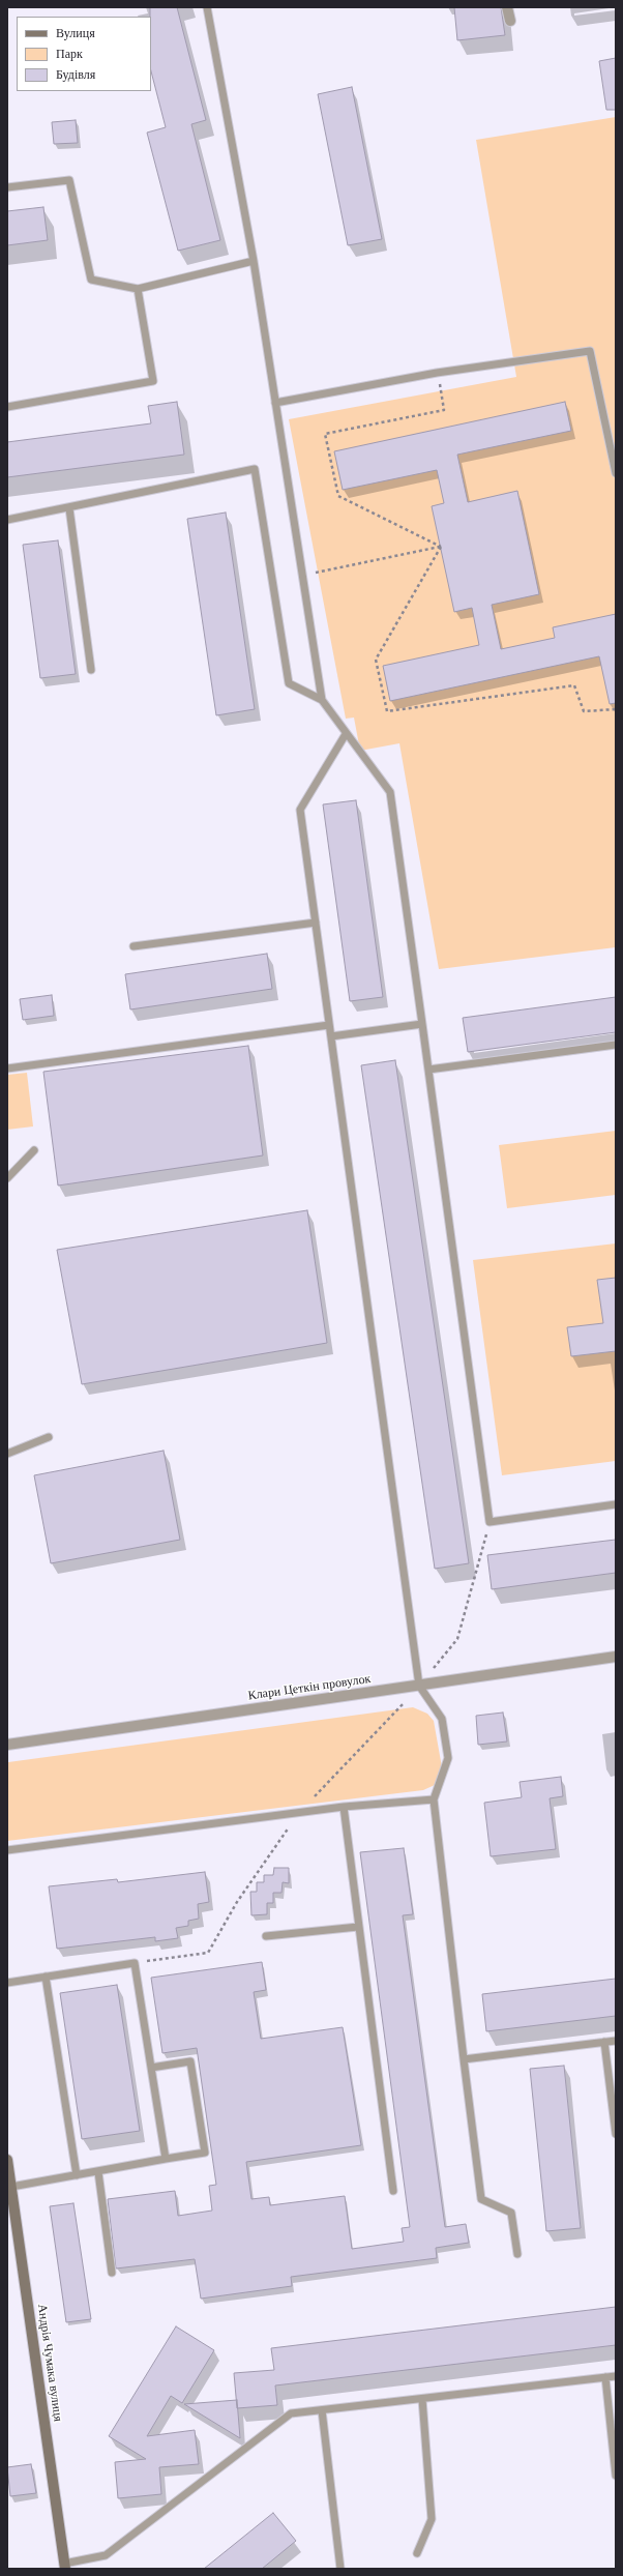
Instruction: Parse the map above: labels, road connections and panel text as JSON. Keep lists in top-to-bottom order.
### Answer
{
  "streets": {
    "street": ["Клари Цеткін провулок", "Андрія Чумака вулиця"]
  },
  "legend": ["Вулиця", "Парк", "Будівля"]
}
